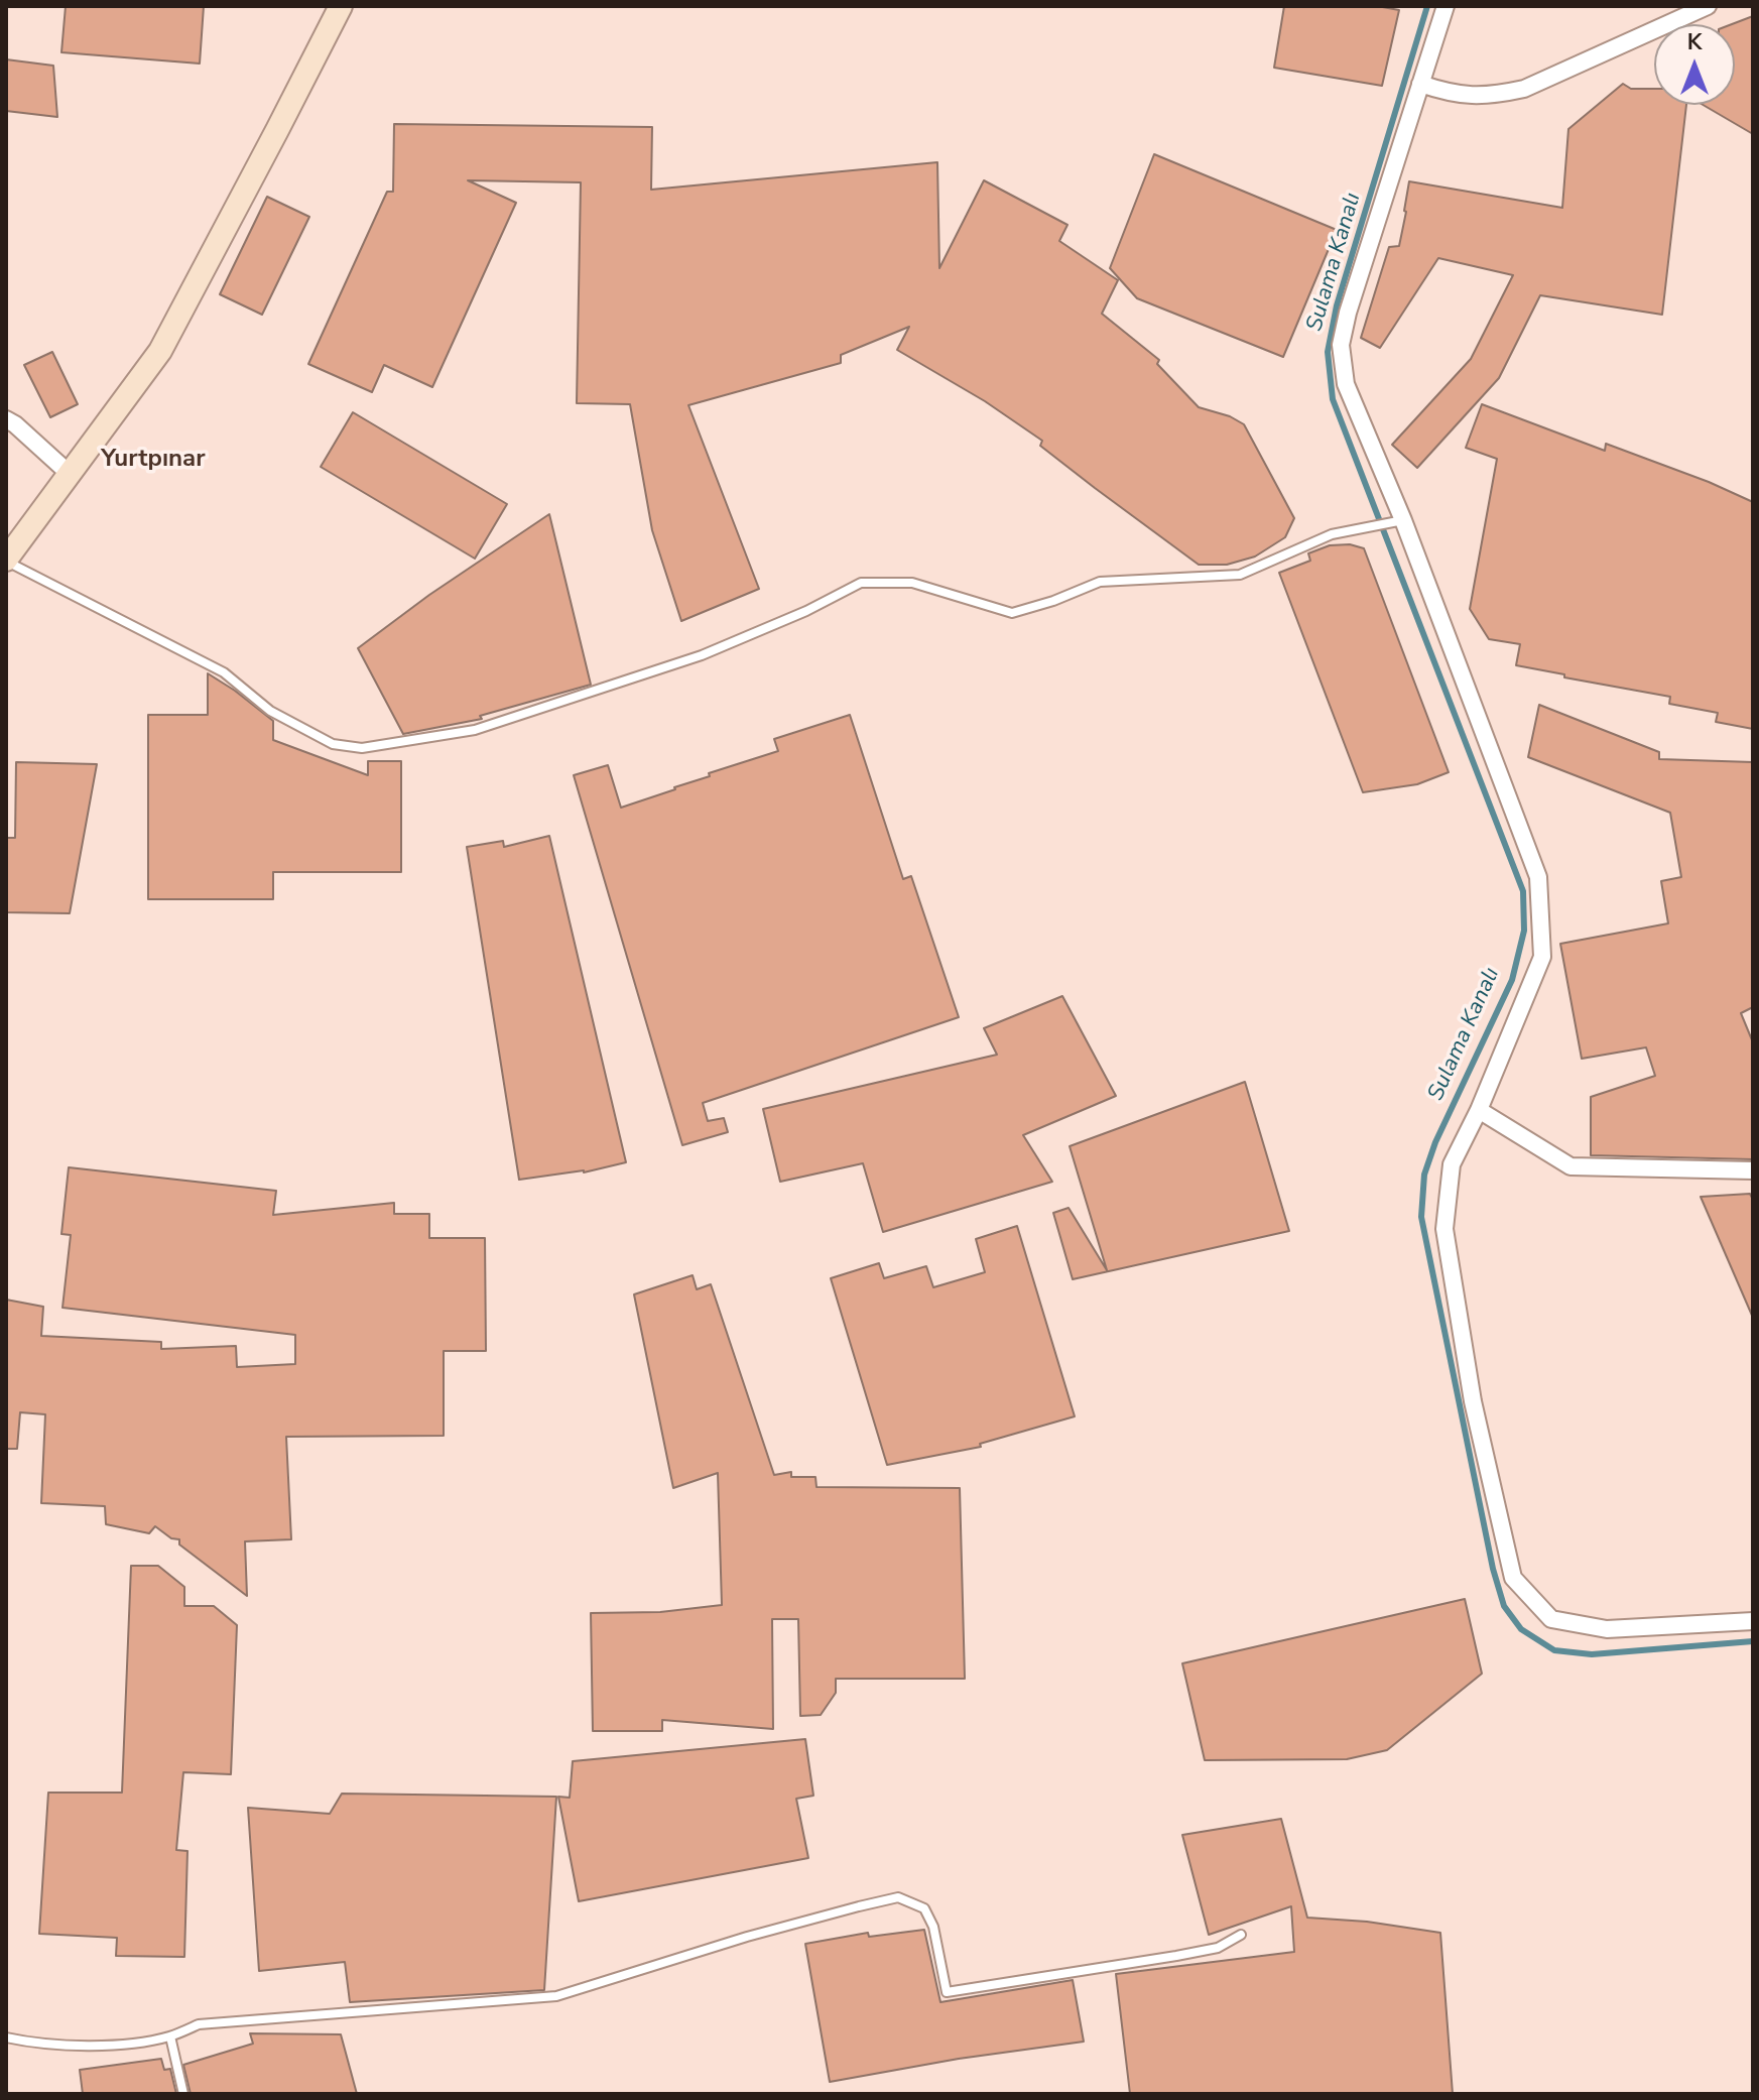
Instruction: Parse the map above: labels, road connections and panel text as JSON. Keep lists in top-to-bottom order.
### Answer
{
  "districts": ["Yurtpınar"],
  "water": ["Sulama Kanalı"],
  "north": "top"
}
